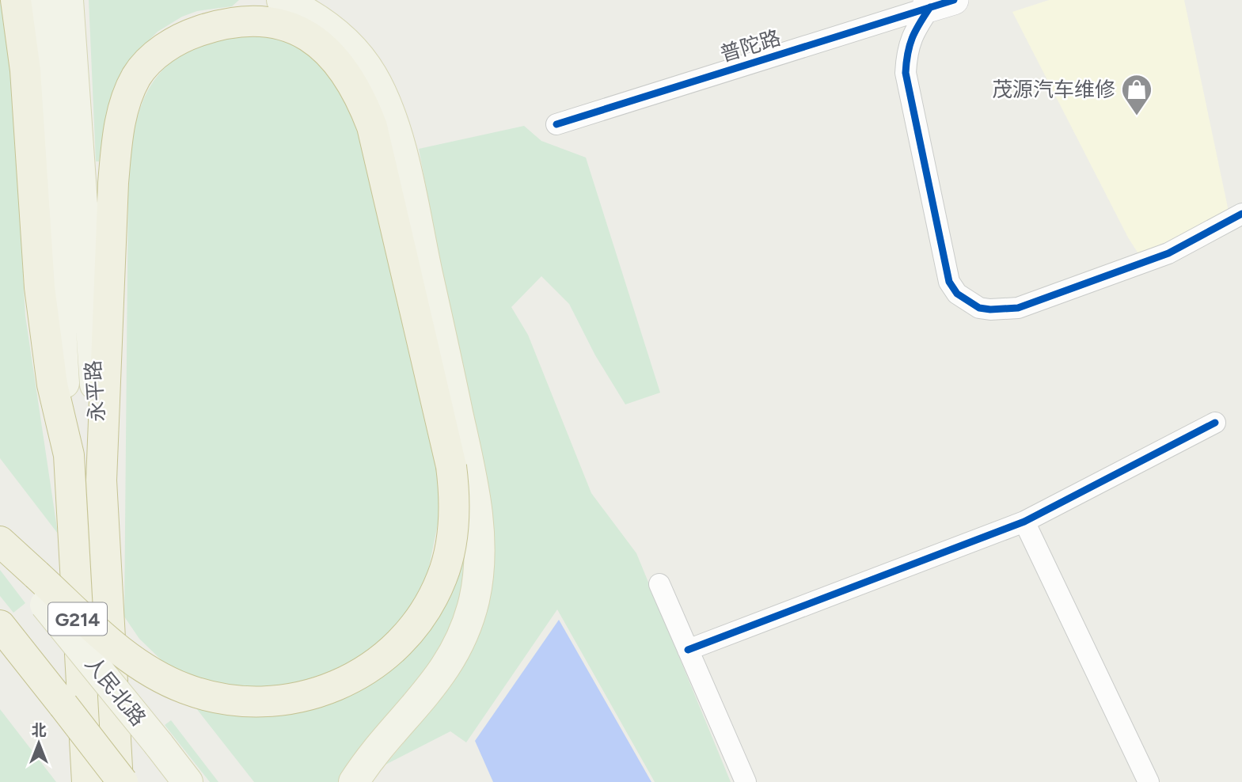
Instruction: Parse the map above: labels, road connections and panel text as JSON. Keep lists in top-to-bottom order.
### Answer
{
  "streets": {
    "highway": ["永平路", "G214"],
    "main road": ["人民北路"],
    "street": ["普陀路"]
  },
  "places": {
    "shop": ["茂源汽车维修"]
  },
  "north": "top"
}
